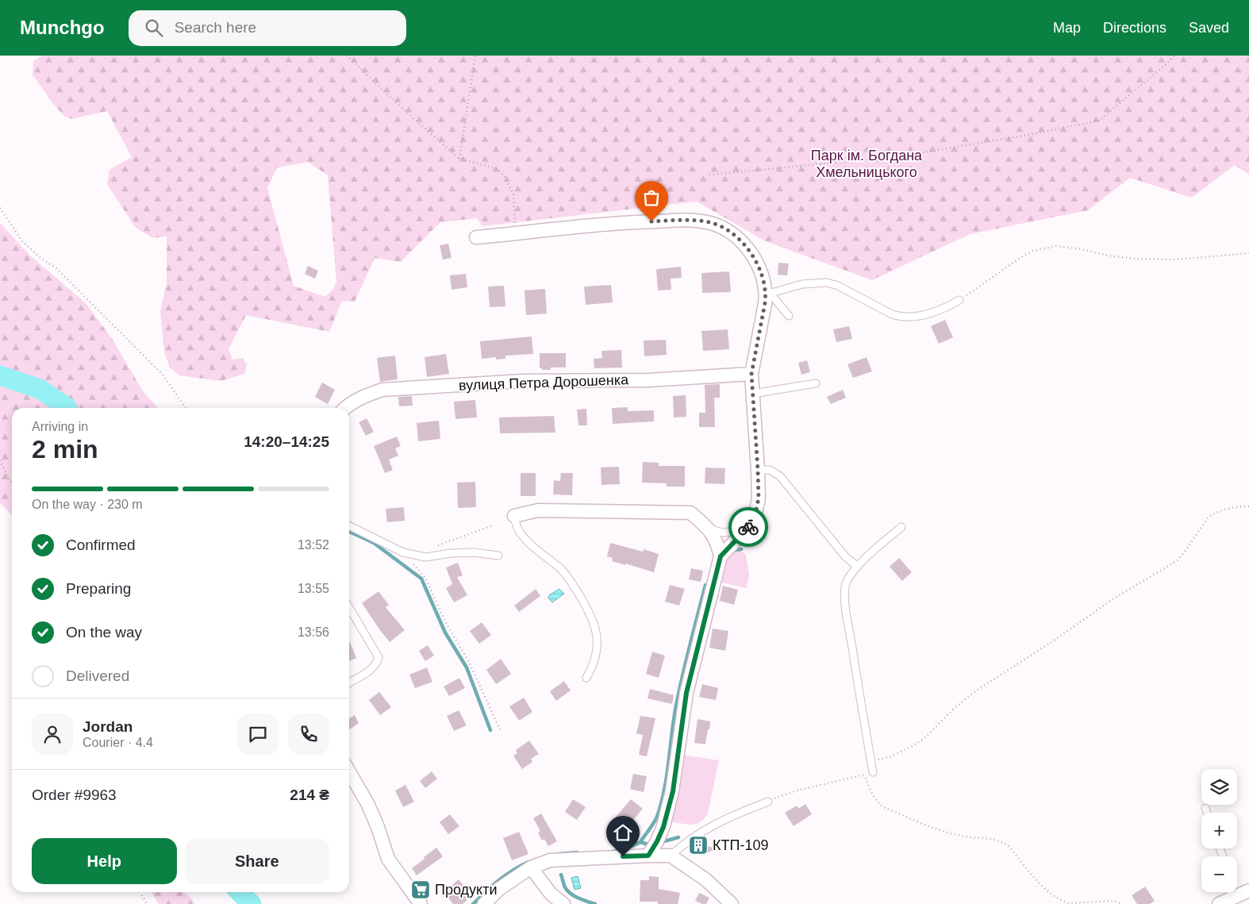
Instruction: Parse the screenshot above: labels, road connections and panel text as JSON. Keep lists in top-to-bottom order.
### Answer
{
  "streets": {
    "street": ["вулиця Петра Дорошенка"]
  },
  "parks": ["Парк ім. Богдана Хмельницького"],
  "places": {
    "building": ["КТП-109"],
    "supermarket": ["Продукти"]
  },
  "page": {
    "header": "Munchgo",
    "search": "Search here",
    "nav": ["Map", "Directions", "Saved"],
    "heading": ["2 min", "Arriving in", "14:20–14:25"],
    "panel": [
      "Jordan",
      "Courier · 4.4",
      "Order #9963",
      "214 ₴"
    ],
    "bar": "On the way · 230 m",
    "list": [
      ["Confirmed", "13:52"],
      ["Preparing", "13:55"],
      ["On the way", "13:56"],
      "Delivered"
    ],
    "map_buttons": ["+", "−"],
    "buttons": ["Help", "Share"]
  }
}
